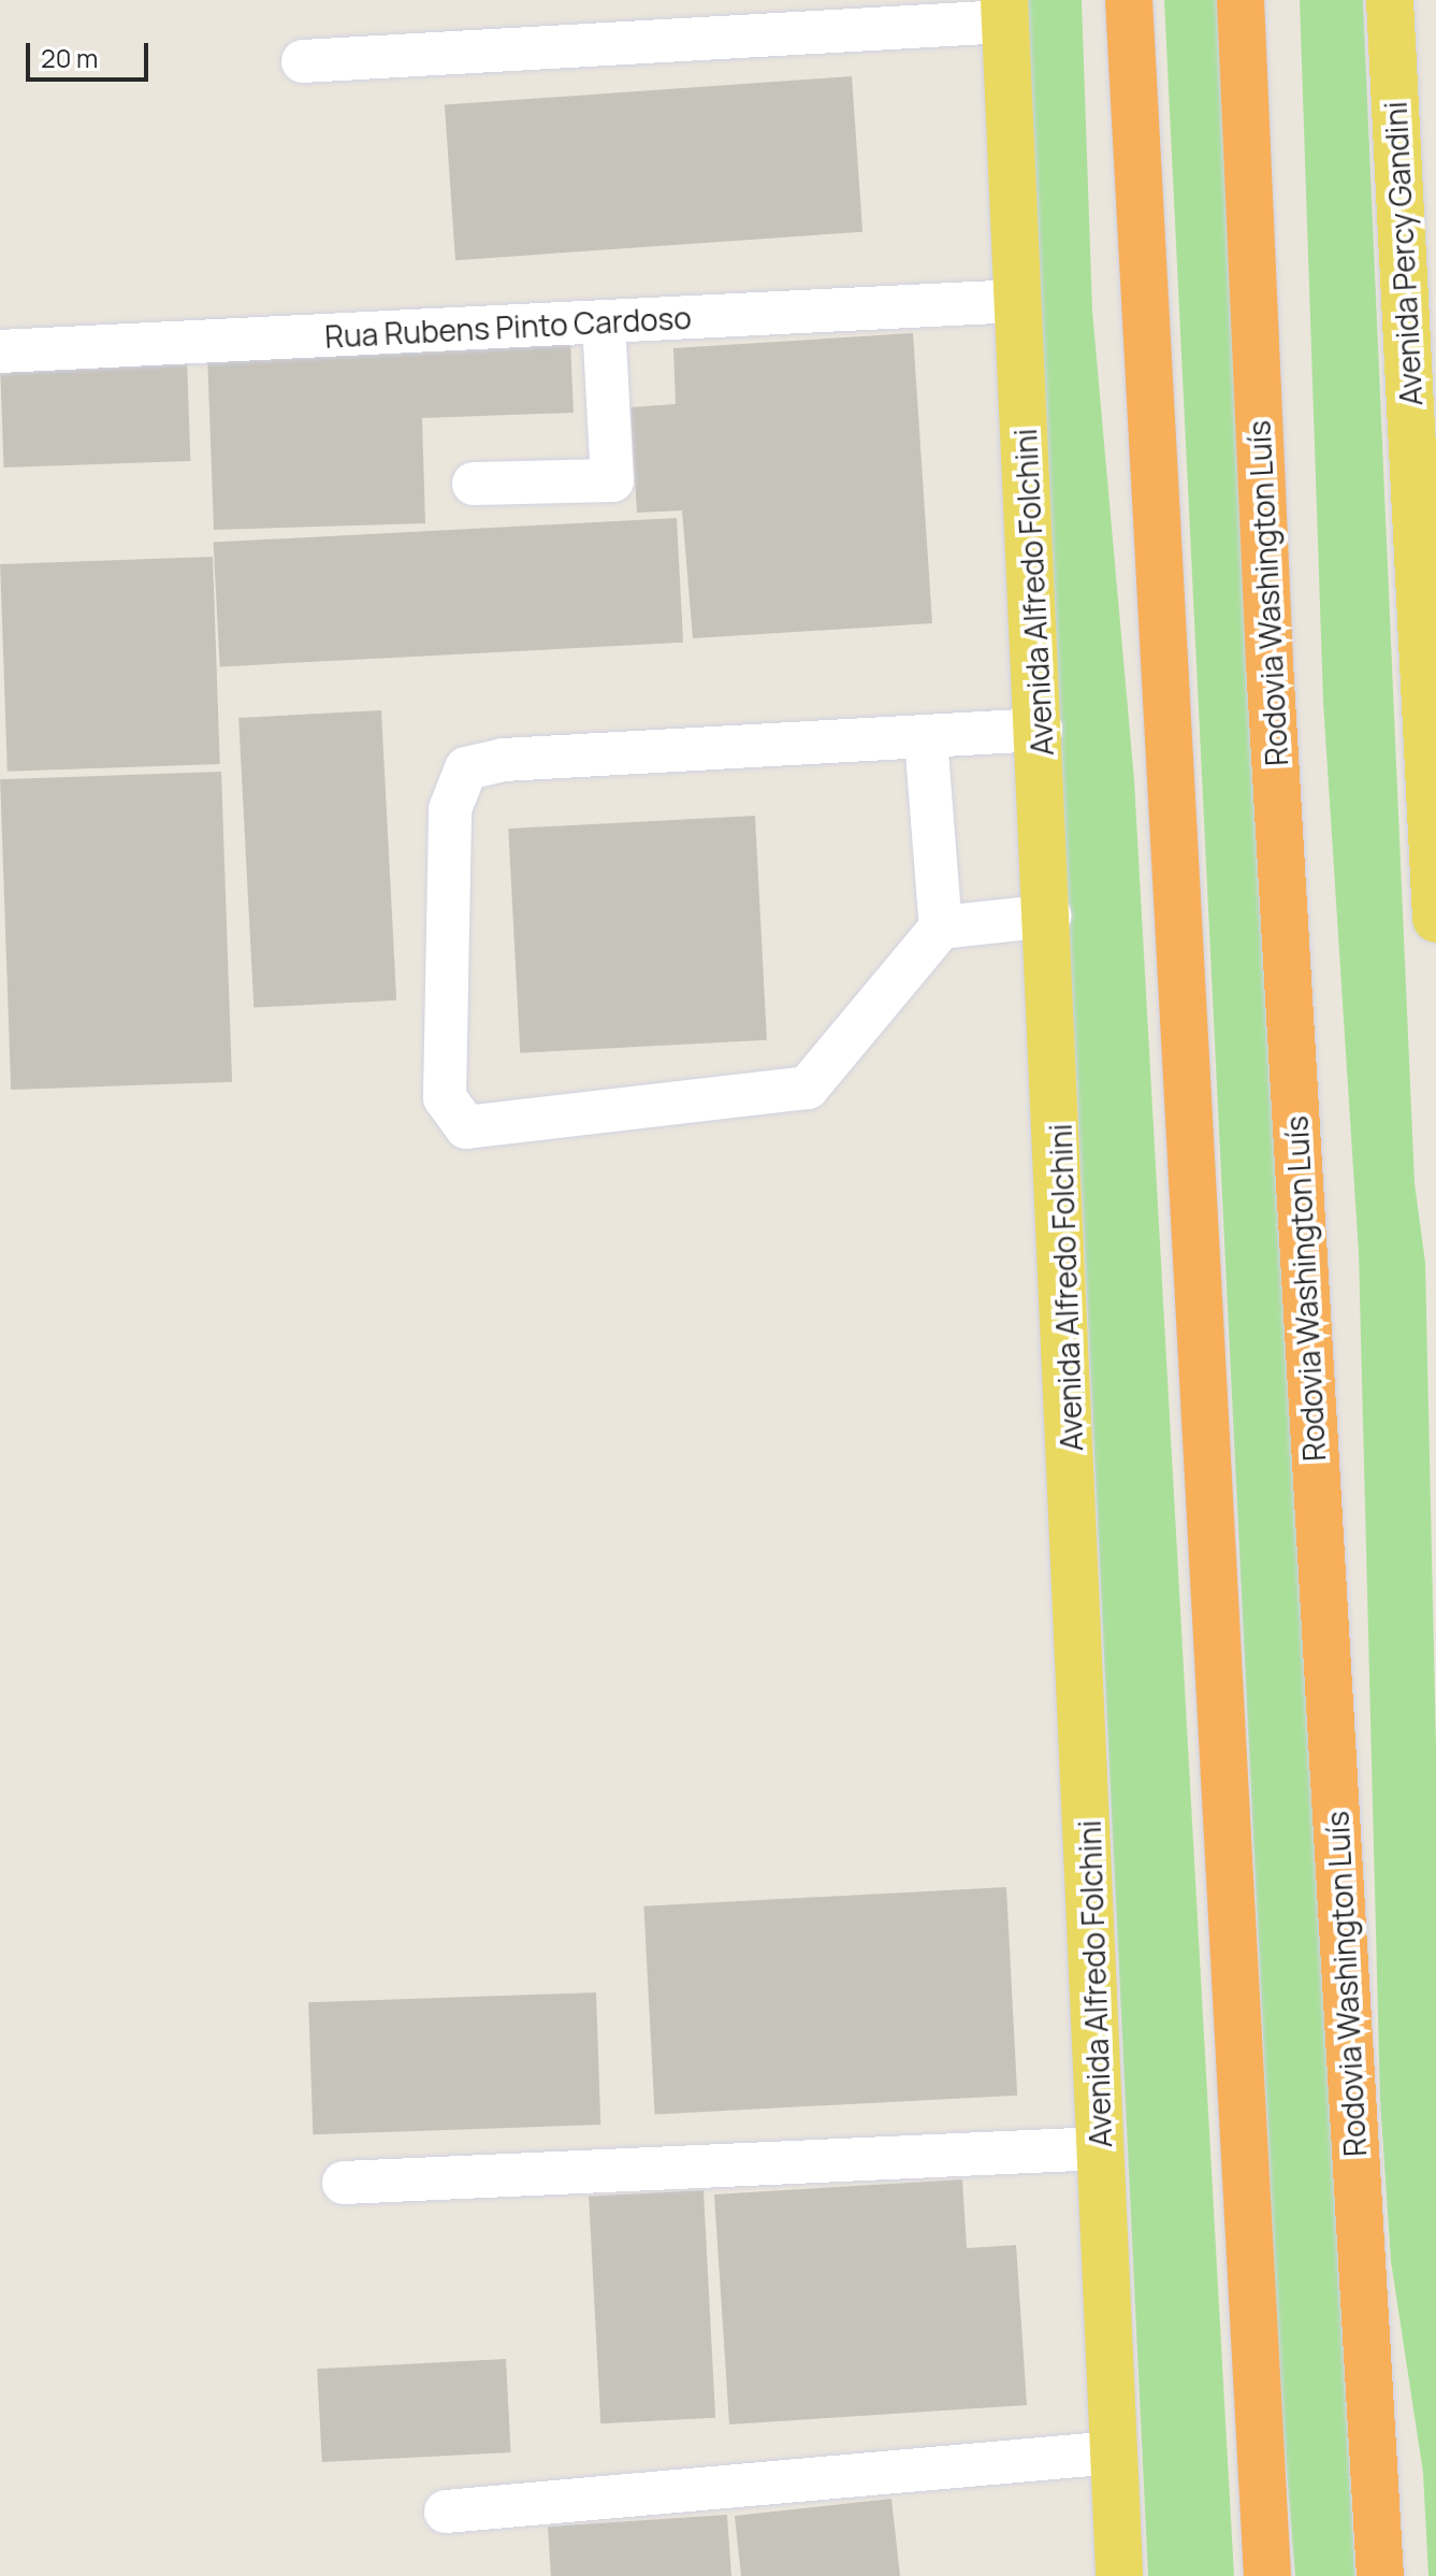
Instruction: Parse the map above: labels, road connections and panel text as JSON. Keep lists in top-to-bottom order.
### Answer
{
  "streets": {
    "highway": ["Rodovia Washington Luís"],
    "main road": ["Avenida Percy Gandini", "Avenida Alfredo Folchini"],
    "street": ["Rua Rubens Pinto Cardoso"]
  },
  "crossings": [
    ["Rua Rubens Pinto Cardoso", "Avenida Alfredo Folchini"]
  ],
  "scale_bar": "20 m"
}
